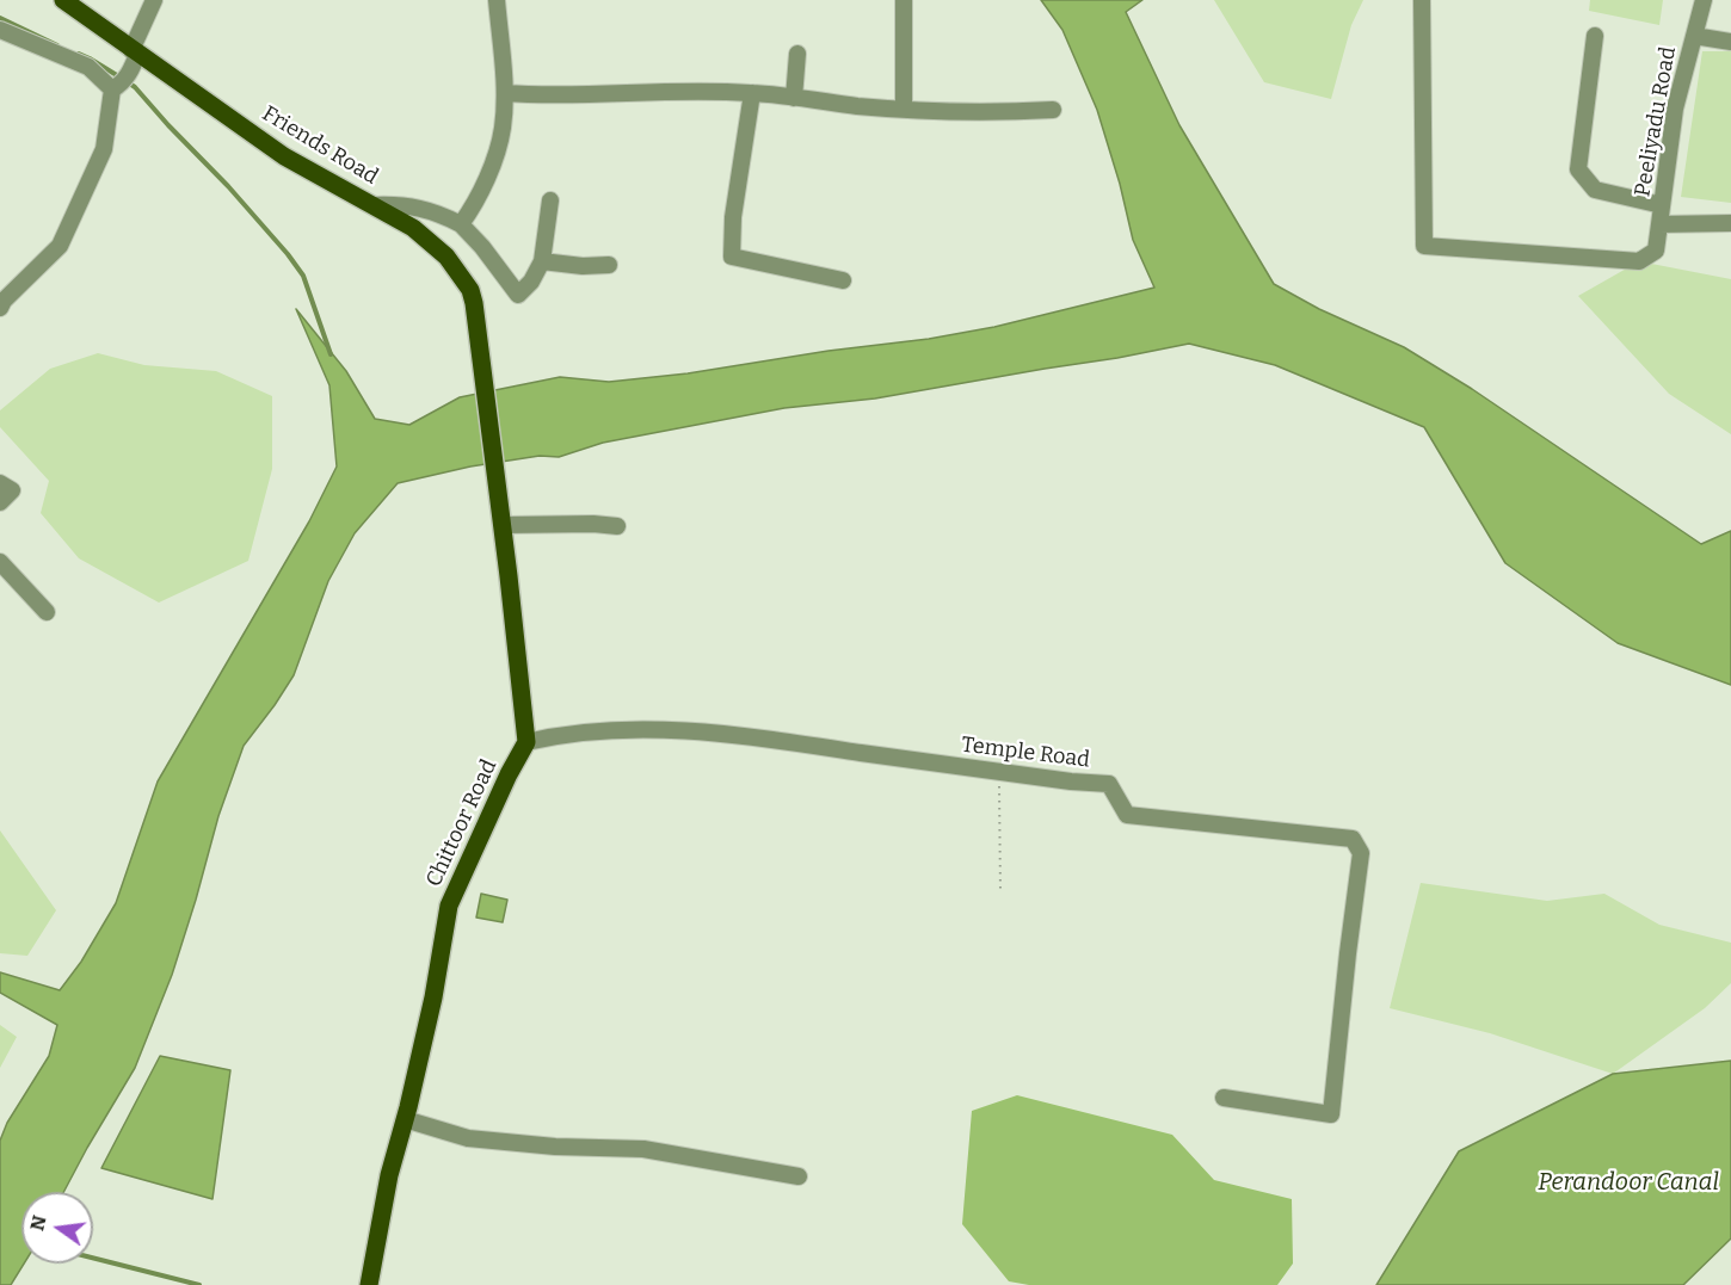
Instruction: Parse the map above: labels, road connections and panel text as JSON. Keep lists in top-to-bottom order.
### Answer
{
  "streets": {
    "main road": ["Friends Road", "Chittoor Road"],
    "street": ["Peeliyadu Road", "Temple Road"]
  },
  "crossings": [
    ["Temple Road", "Chittoor Road"]
  ],
  "water": ["Perandoor Canal"],
  "north": "left"
}
